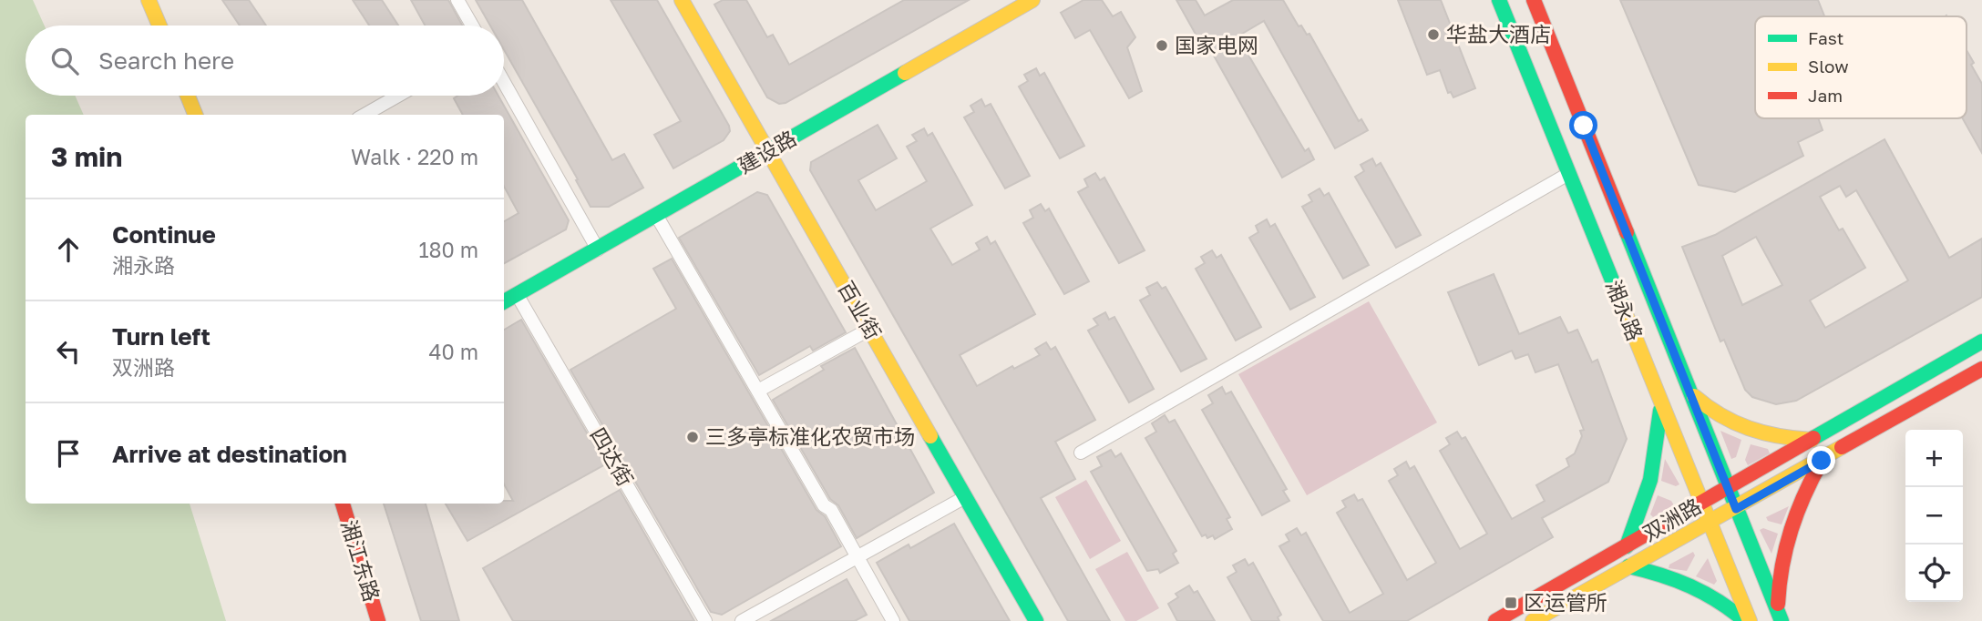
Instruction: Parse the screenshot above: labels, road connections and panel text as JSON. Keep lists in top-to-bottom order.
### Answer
{
  "streets": {
    "main road": [
      "建设路",
      "百业街",
      "湘永路",
      "双洲路",
      "湘江东路"
    ],
    "street": ["四达街"]
  },
  "crossings": [
    ["建设路", "百业街"],
    ["建设路", "四达街"],
    ["湘永路", "双洲路"]
  ],
  "places": {
    "other": ["华盐大酒店", "国家电网", "三多亭标准化农贸市场"],
    "transit": ["区运管所"]
  },
  "legend": ["Fast", "Slow", "Jam"],
  "page": {
    "search": "Search here",
    "heading": ["3 min", "Walk · 220 m"],
    "list": [
      ["Continue", "湘永路", "180 m"],
      ["Turn left", "双洲路", "40 m"],
      "Arrive at destination"
    ],
    "map_buttons": ["+", "−"]
  }
}
